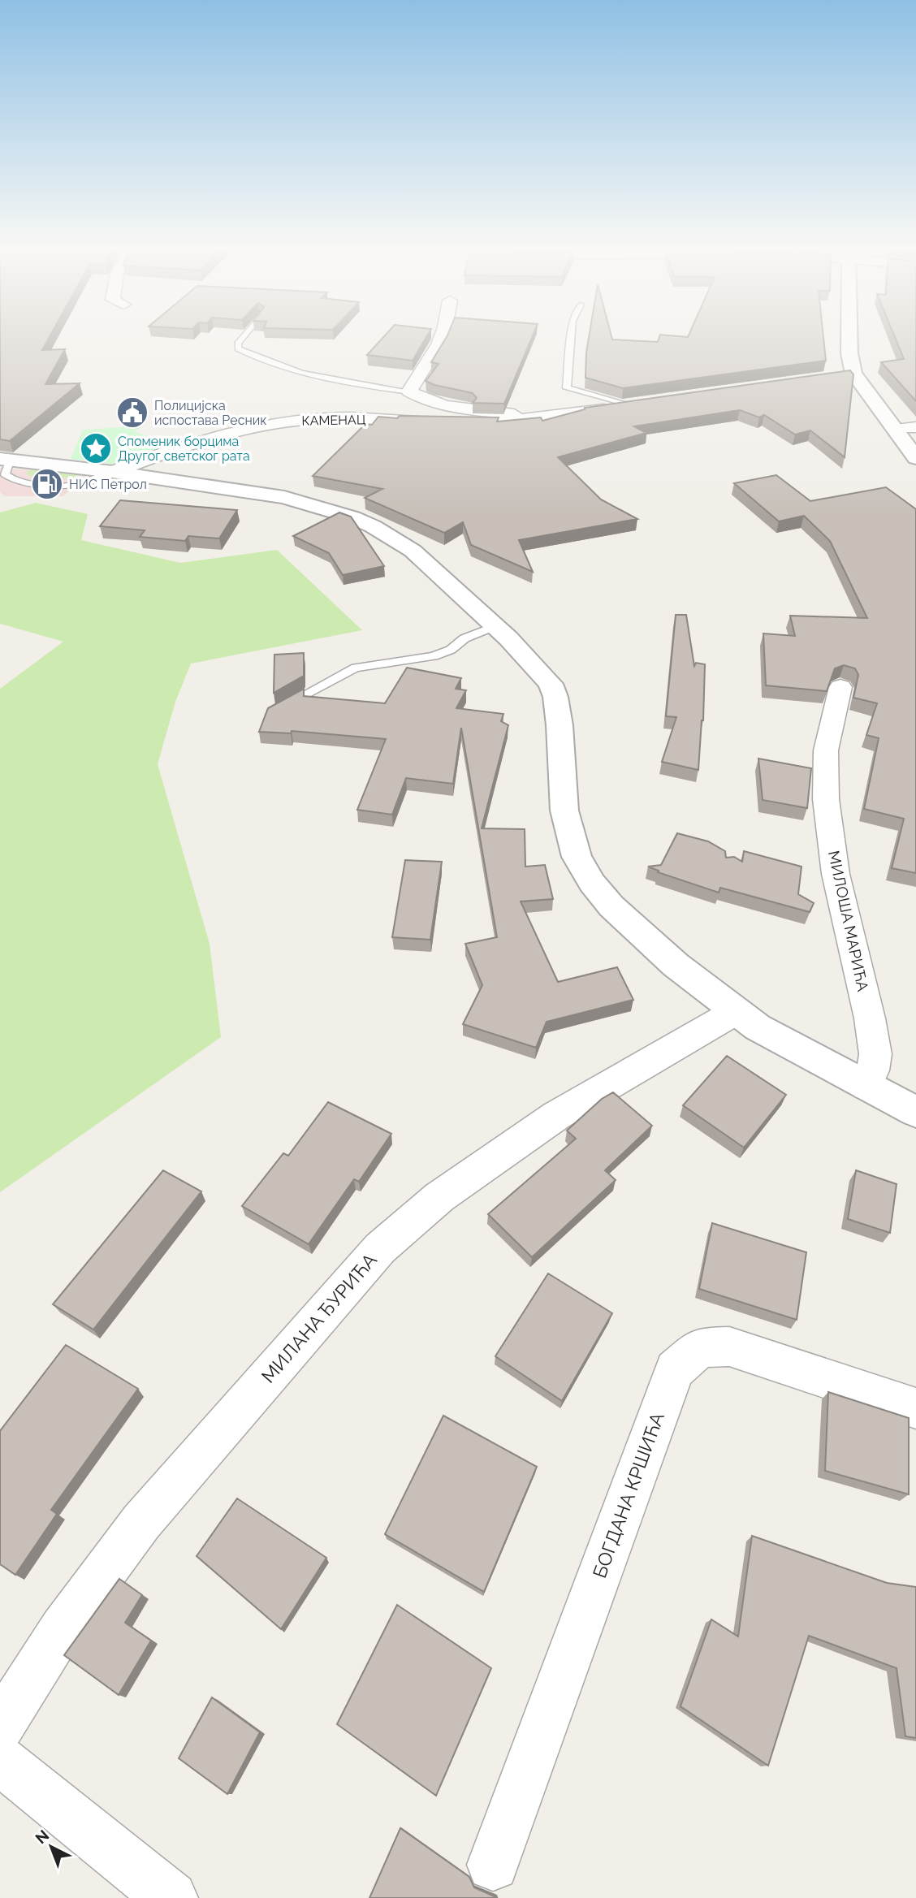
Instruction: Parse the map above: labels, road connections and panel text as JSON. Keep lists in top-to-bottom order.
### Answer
{
  "streets": {
    "street": [
      "КАМЕНАЦ",
      "МИЛОША МАРИЋА",
      "МИЛАНА ЂУРИЋА",
      "БОГДАНА КРШИЋА"
    ]
  },
  "places": {
    "public building": ["Полицијска испостава Ресник"],
    "place": ["Споменик борцима Другог светског рата"],
    "fuel station": ["НИС Петрол"]
  },
  "north": "top left"
}
